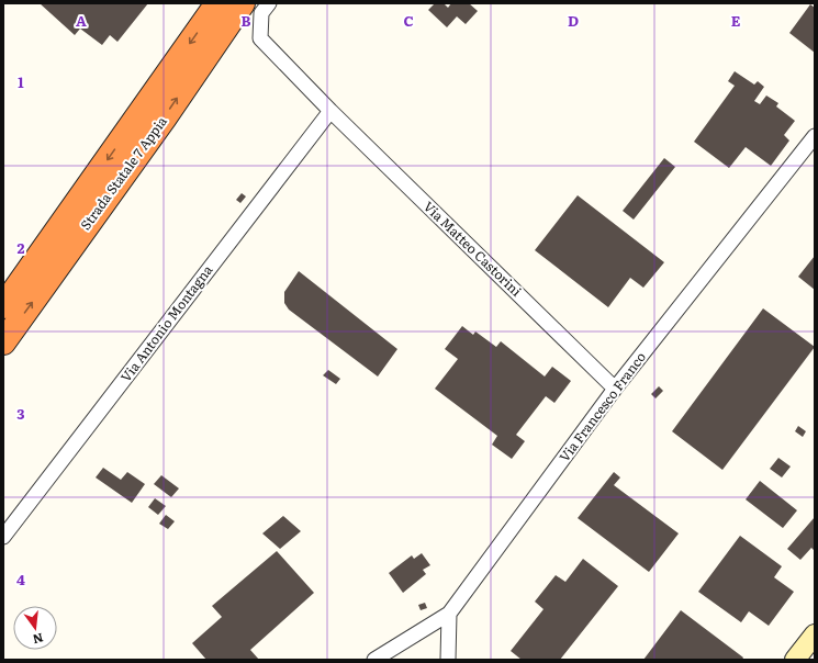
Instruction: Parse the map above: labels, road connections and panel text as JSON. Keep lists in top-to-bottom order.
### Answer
{
  "streets": {
    "highway": ["Strada Statale 7 Appia"],
    "street": ["Via Matteo Castorini", "Via Antonio Montagna", "Via Francesco Franco"]
  },
  "crossings": [
    ["Via Matteo Castorini", "Via Antonio Montagna"],
    ["Via Matteo Castorini", "Via Francesco Franco"]
  ],
  "north": "bottom",
  "grid": {
    "columns": [
      "A",
      "B",
      "C",
      "D",
      "E"
    ],
    "rows": [
      "1",
      "2",
      "3",
      "4"
    ]
  }
}
